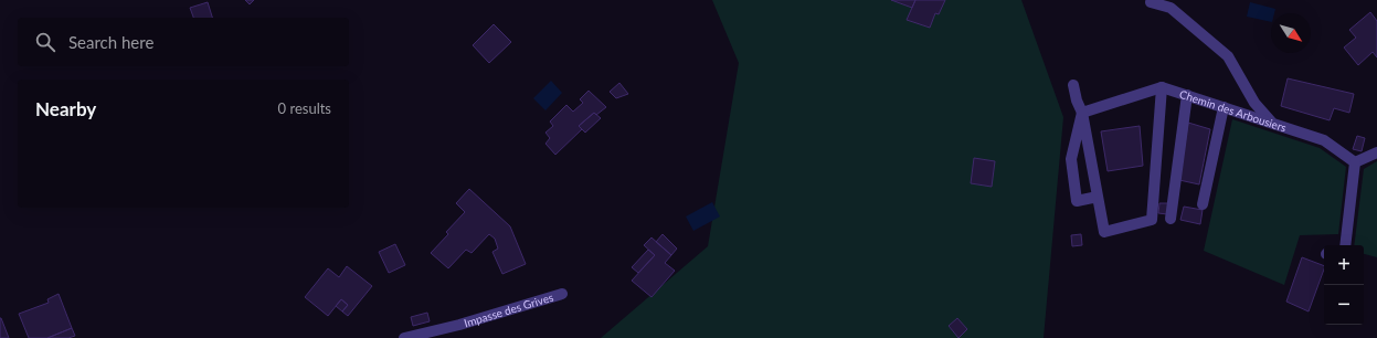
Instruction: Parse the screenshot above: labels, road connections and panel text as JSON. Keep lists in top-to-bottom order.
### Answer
{
  "streets": {
    "street": ["Chemin des Arbousiers", "Impasse des Grives"]
  },
  "north": "bottom right",
  "page": {
    "search": "Search here",
    "heading": ["Nearby", "0 results"],
    "map_buttons": ["+", "−"]
  }
}
